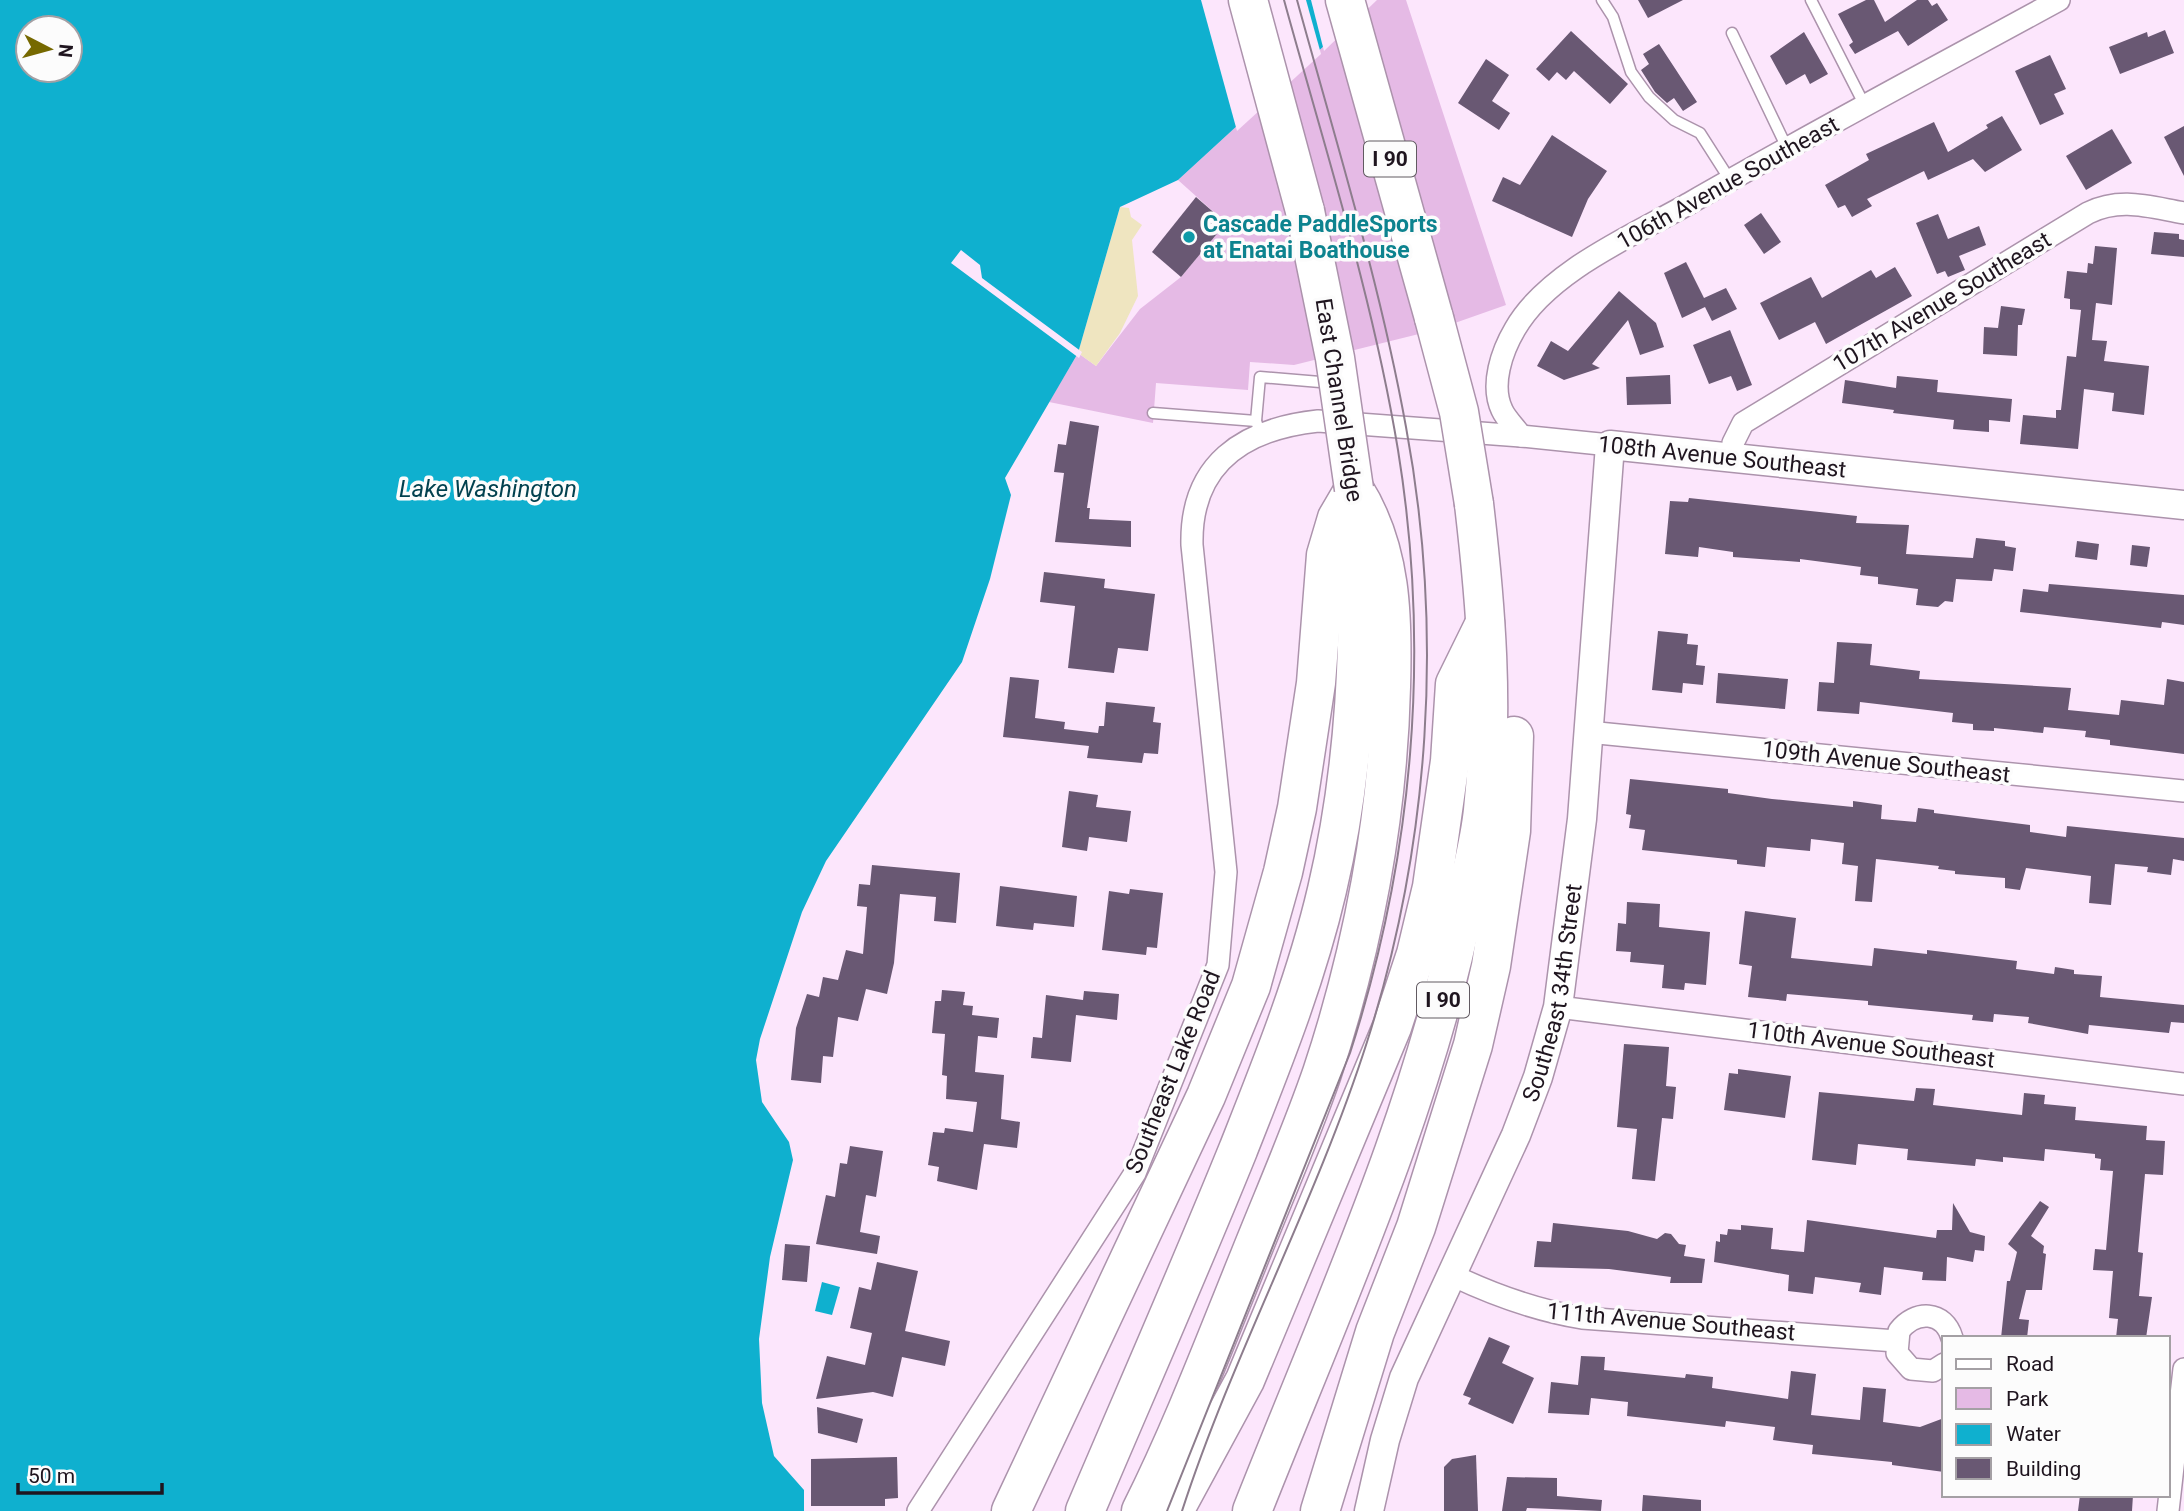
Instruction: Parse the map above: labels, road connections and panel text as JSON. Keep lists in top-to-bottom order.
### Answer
{
  "streets": {
    "highway": ["I 90", "East Channel Bridge"],
    "street": [
      "106th Avenue Southeast",
      "107th Avenue Southeast",
      "108th Avenue Southeast",
      "109th Avenue Southeast",
      "Southeast 34th Street",
      "110th Avenue Southeast",
      "Southeast Lake Road",
      "111th Avenue Southeast"
    ]
  },
  "crossings": [
    ["106th Avenue Southeast", "108th Avenue Southeast"],
    ["107th Avenue Southeast", "108th Avenue Southeast"],
    ["108th Avenue Southeast", "Southeast 34th Street"],
    ["108th Avenue Southeast", "Southeast Lake Road"],
    ["109th Avenue Southeast", "Southeast 34th Street"],
    ["Southeast 34th Street", "110th Avenue Southeast"],
    ["Southeast 34th Street", "111th Avenue Southeast"]
  ],
  "water": ["Lake Washington"],
  "places": ["Cascade PaddleSports at Enatai Boathouse"],
  "legend": [
    "Road",
    "Park",
    "Water",
    "Building"
  ],
  "scale_bar": "50 m",
  "north": "right"
}
